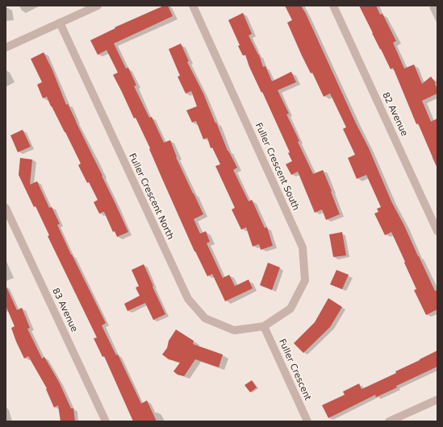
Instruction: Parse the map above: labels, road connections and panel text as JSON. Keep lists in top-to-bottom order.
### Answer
{
  "streets": {
    "street": [
      "82 Avenue",
      "Fuller Crescent South",
      "Fuller Crescent North",
      "83 Avenue",
      "Fuller Crescent"
    ]
  },
  "crossings": [
    ["Fuller Crescent South", "Fuller Crescent North"],
    ["Fuller Crescent South", "Fuller Crescent"],
    ["Fuller Crescent North", "Fuller Crescent"]
  ]
}
